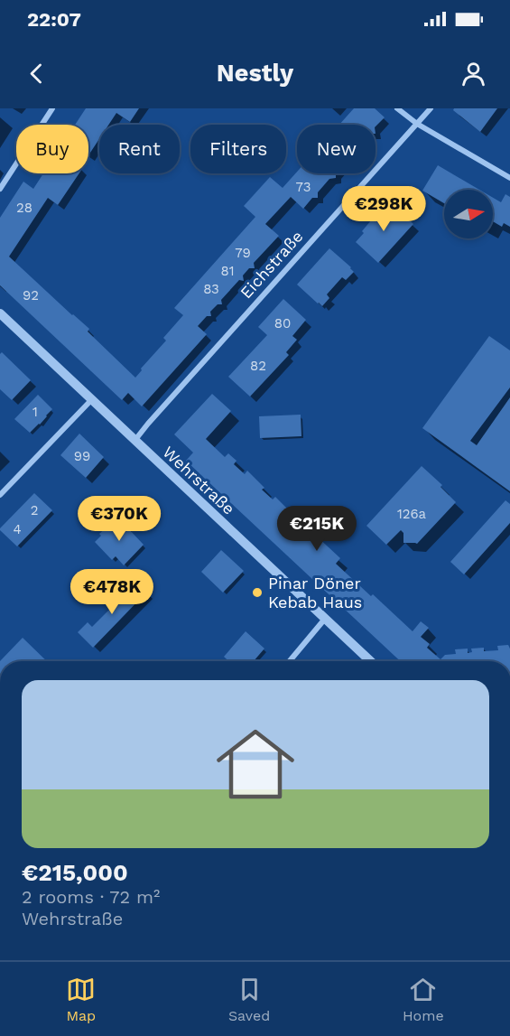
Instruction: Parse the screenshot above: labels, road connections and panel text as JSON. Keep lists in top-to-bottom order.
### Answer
{
  "streets": {
    "street": ["Eichstraße", "Wehrstraße"]
  },
  "crossings": [
    ["Eichstraße", "Wehrstraße"]
  ],
  "places": ["Pinar Döner Kebab Haus"],
  "house_numbers": [
    "73",
    "28",
    "79",
    "81",
    "83",
    "92",
    "80",
    "82",
    "1",
    "99",
    "2",
    "126a",
    "4"
  ],
  "north": "right",
  "page": {
    "status": "22:07",
    "header": "Nestly",
    "chip": [
      "Buy",
      "Rent",
      "Filters",
      "New"
    ],
    "price": [
      "€298K",
      "€370K",
      "€215K",
      "€478K"
    ],
    "list": [
      {
        "name": "€215,000",
        "note": "2 rooms · 72 m² · Wehrstraße"
      }
    ],
    "tabs": ["Map", "Saved", "Home"]
  }
}
